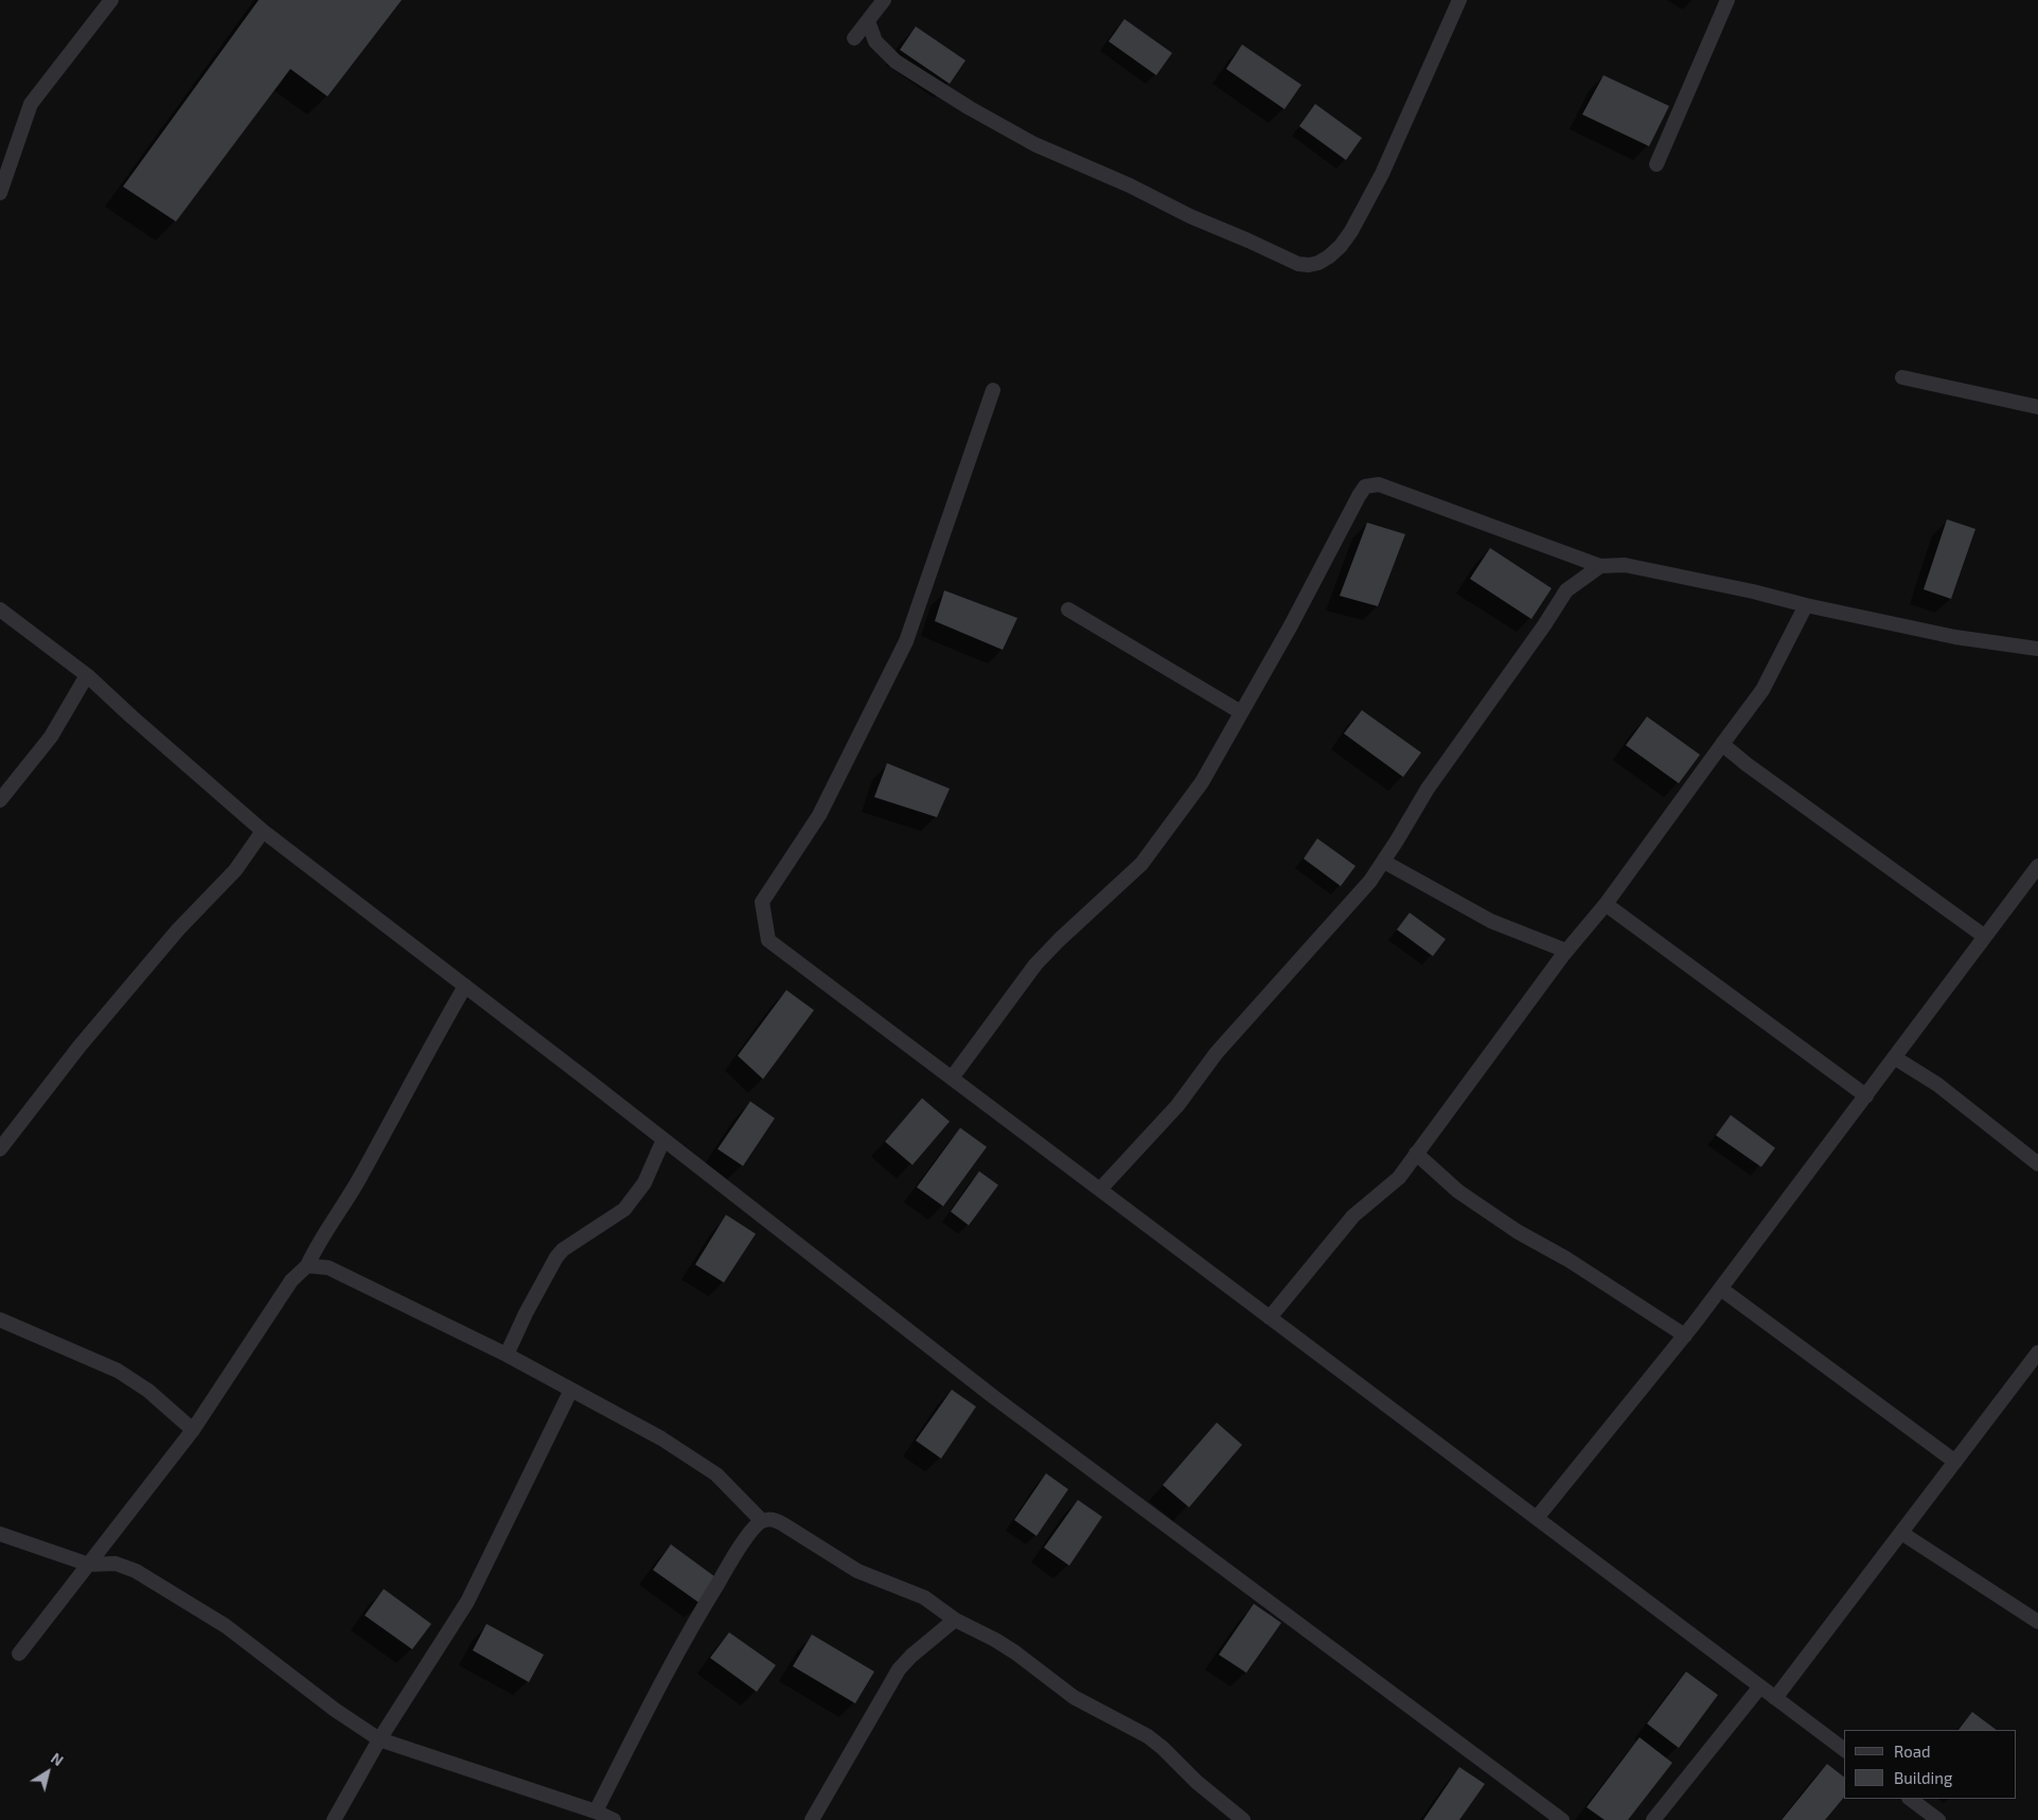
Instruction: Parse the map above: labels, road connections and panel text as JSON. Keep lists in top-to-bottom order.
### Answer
{
  "legend": ["Road", "Building"],
  "north": "top right"
}
